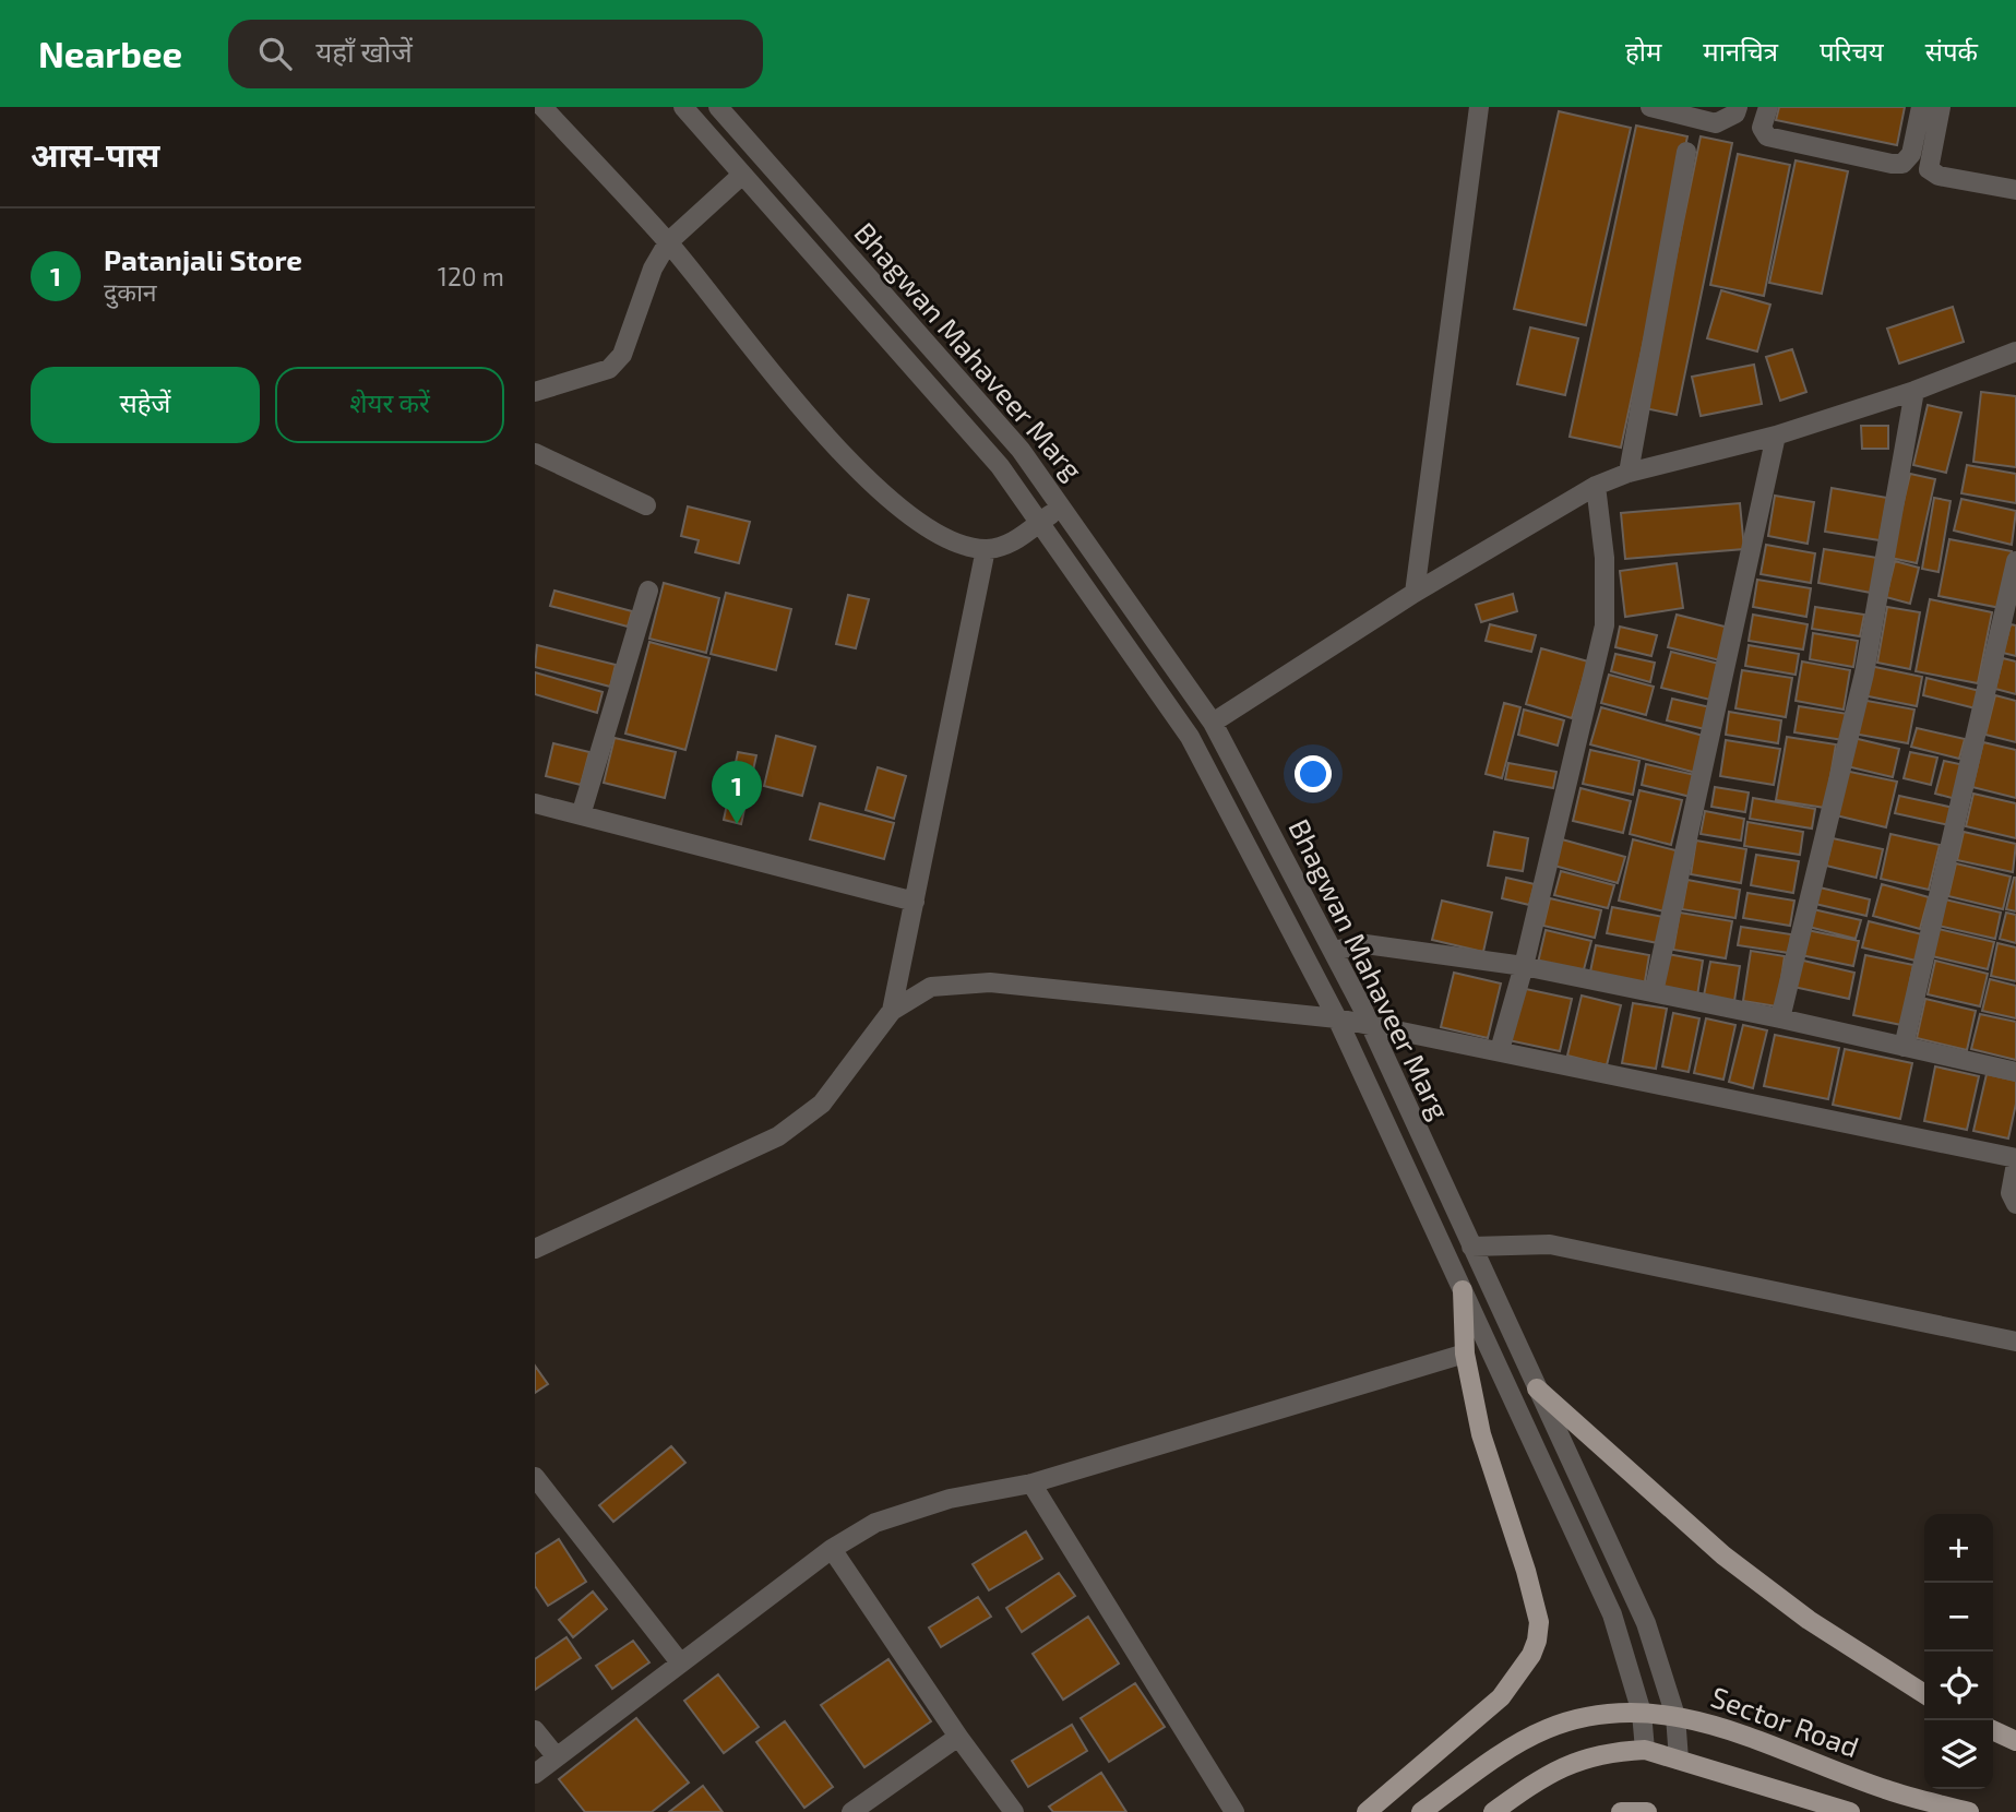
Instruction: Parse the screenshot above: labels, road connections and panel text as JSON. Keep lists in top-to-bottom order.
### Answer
{
  "streets": {
    "main road": ["Sector Road"],
    "street": ["Bhagwan Mahaveer Marg"]
  },
  "crossings": [
    ["Bhagwan Mahaveer Marg", "Sector Road"]
  ],
  "page": {
    "header": "Nearbee",
    "search": "यहाँ खोजें",
    "nav": [
      "होम",
      "मानचित्र",
      "परिचय",
      "संपर्क"
    ],
    "heading": "आस-पास",
    "list": [
      {
        "mark": "1",
        "name": "Patanjali Store",
        "note": "दुकान",
        "value": "120 m"
      }
    ],
    "buttons": ["सहेजें", "शेयर करें"],
    "pins": "1",
    "map_buttons": ["+", "−"]
  }
}
